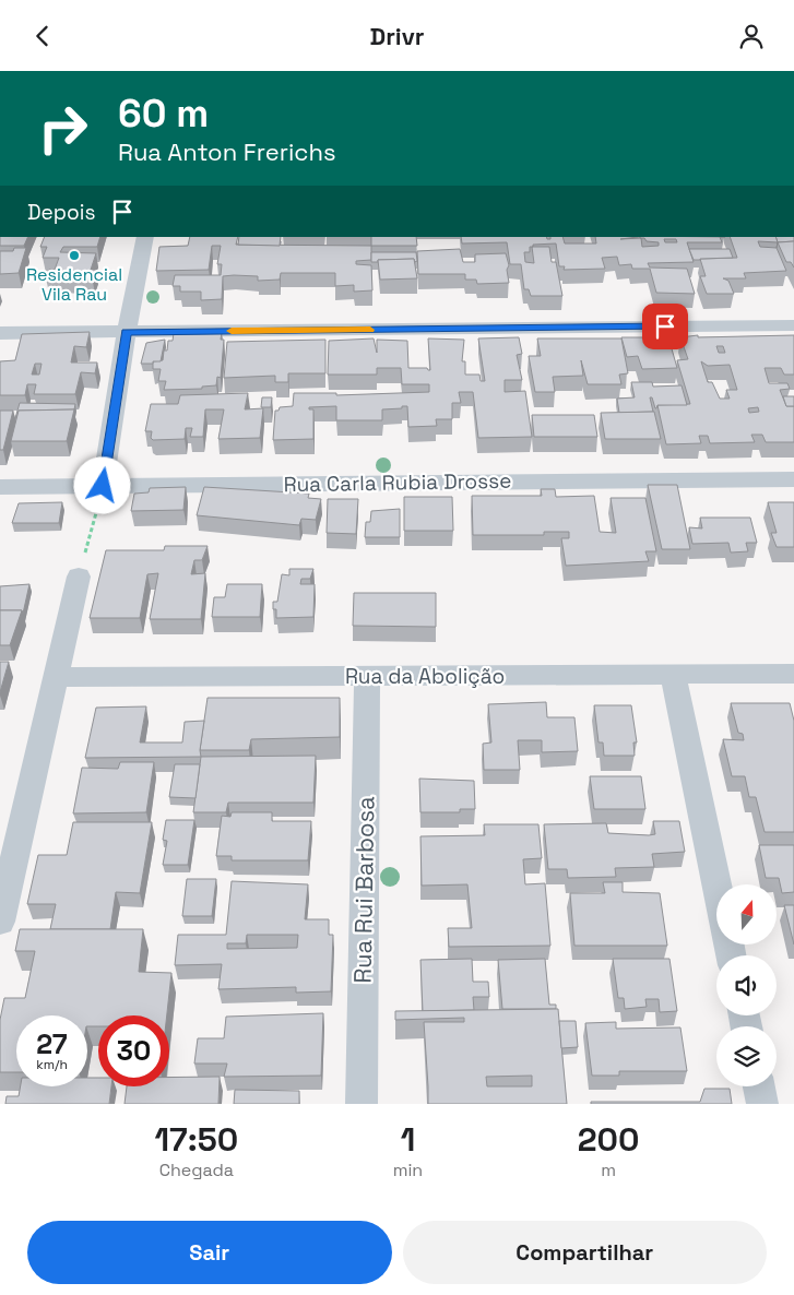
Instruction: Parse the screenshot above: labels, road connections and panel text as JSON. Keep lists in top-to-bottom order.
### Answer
{
  "streets": {
    "street": ["Rua Carla Rubia Drosse", "Rua da Abolição", "Rua Rui Barbosa"]
  },
  "crossings": [
    ["Rua da Abolição", "Rua Rui Barbosa"]
  ],
  "places": ["Residencial Vila Rau"],
  "north": "top",
  "page": {
    "header": "Drivr",
    "turn": ["60 m", "Rua Anton Frerichs"],
    "then": "Depois",
    "speed": "27 km/h",
    "limit": "30",
    "eta": [
      "17:50",
      "Chegada",
      "1",
      "min",
      "200",
      "m"
    ],
    "buttons": ["Sair", "Compartilhar"]
  }
}
